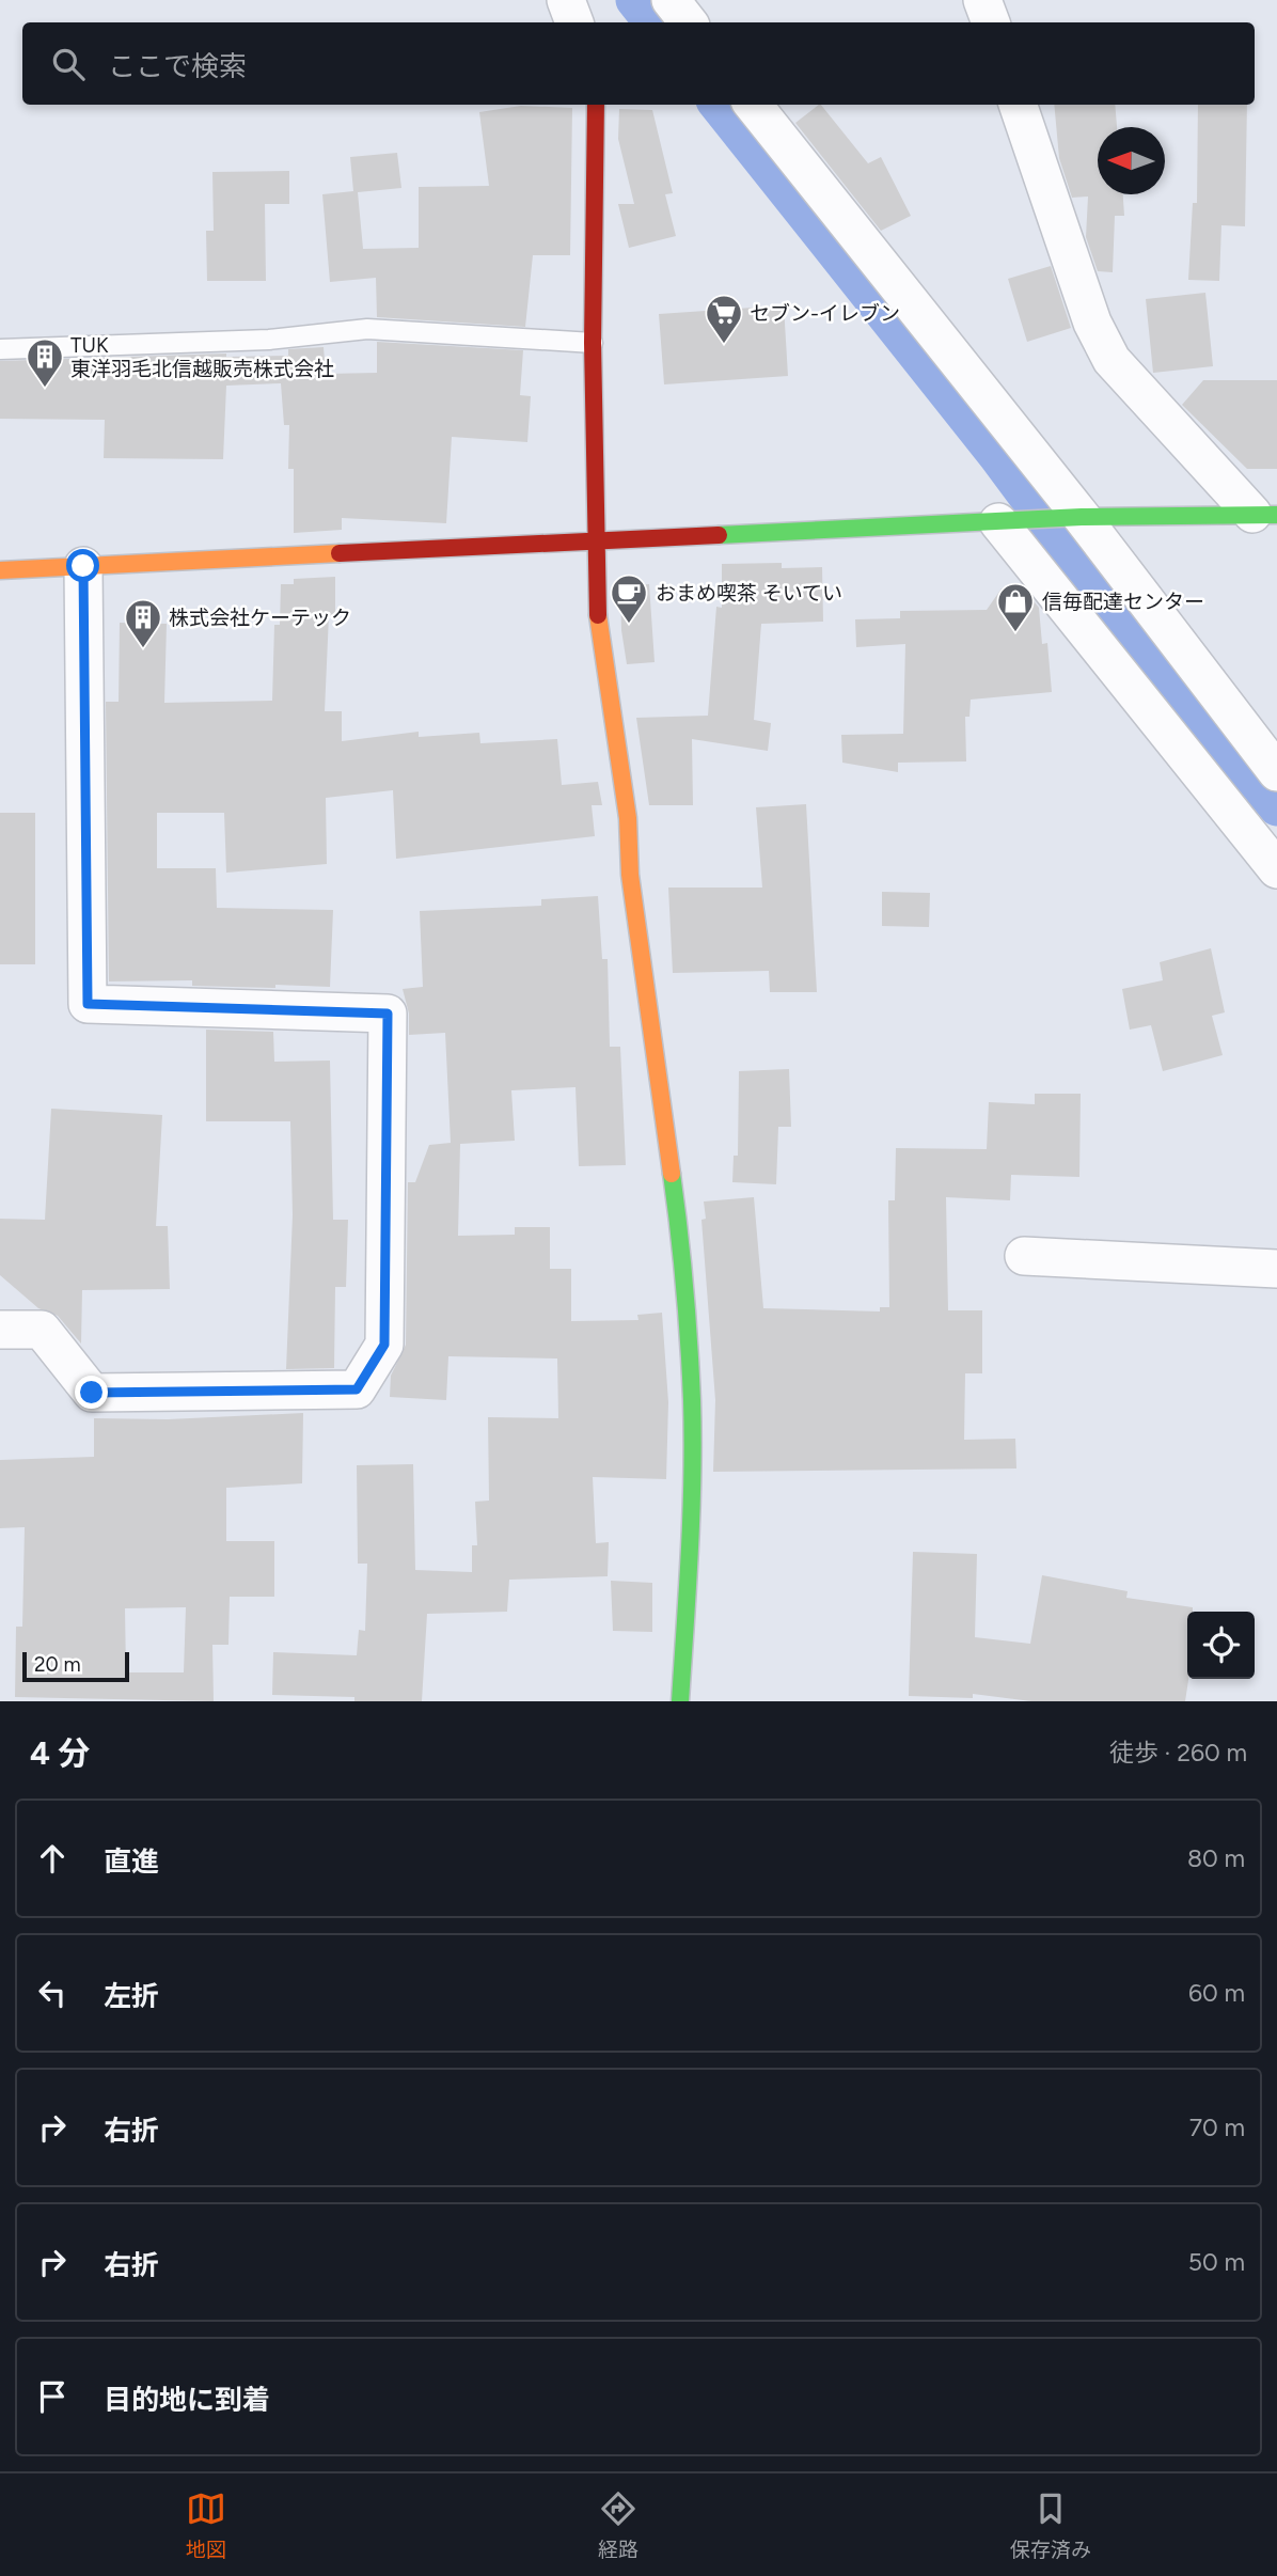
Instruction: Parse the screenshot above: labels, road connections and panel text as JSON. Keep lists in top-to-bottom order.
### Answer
{
  "places": {
    "supermarket": ["セブン-イレブン"],
    "building": ["TUK 東洋羽毛北信越販売株式会社", "株式会社ケーテック"],
    "cafe": ["おまめ喫茶 そいてい"],
    "shop": ["信毎配達センター"]
  },
  "scale_bar": "20 m",
  "north": "left",
  "page": {
    "search": "ここで検索",
    "scale": "20 m",
    "heading": ["4 分", "徒歩 · 260 m"],
    "list": [
      ["直進", "80 m"],
      ["左折", "60 m"],
      ["右折", "70 m"],
      ["右折", "50 m"],
      "目的地に到着"
    ],
    "nav": ["地図", "経路", "保存済み"]
  }
}
